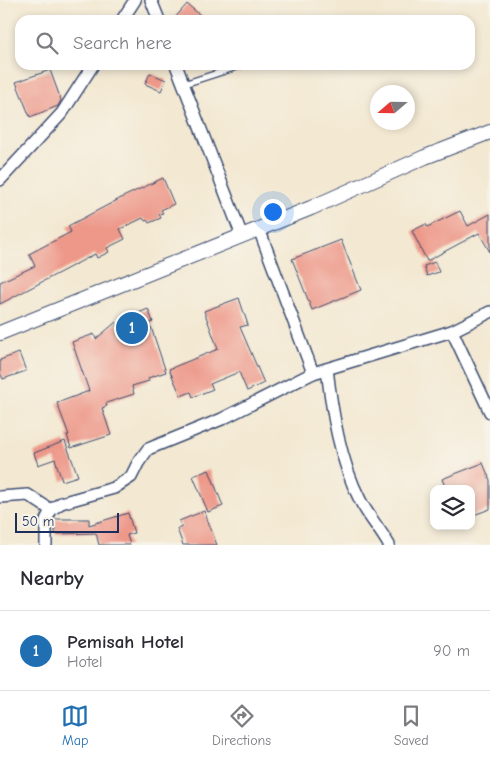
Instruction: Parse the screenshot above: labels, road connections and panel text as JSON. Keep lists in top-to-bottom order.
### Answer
{
  "scale_bar": "50 m",
  "north": "left",
  "page": {
    "search": "Search here",
    "pins": "1",
    "scale": "50 m",
    "heading": "Nearby",
    "list": [
      {
        "mark": "1",
        "name": "Pemisah Hotel",
        "note": "Hotel",
        "value": "90 m"
      }
    ],
    "nav": ["Map", "Directions", "Saved"]
  }
}
